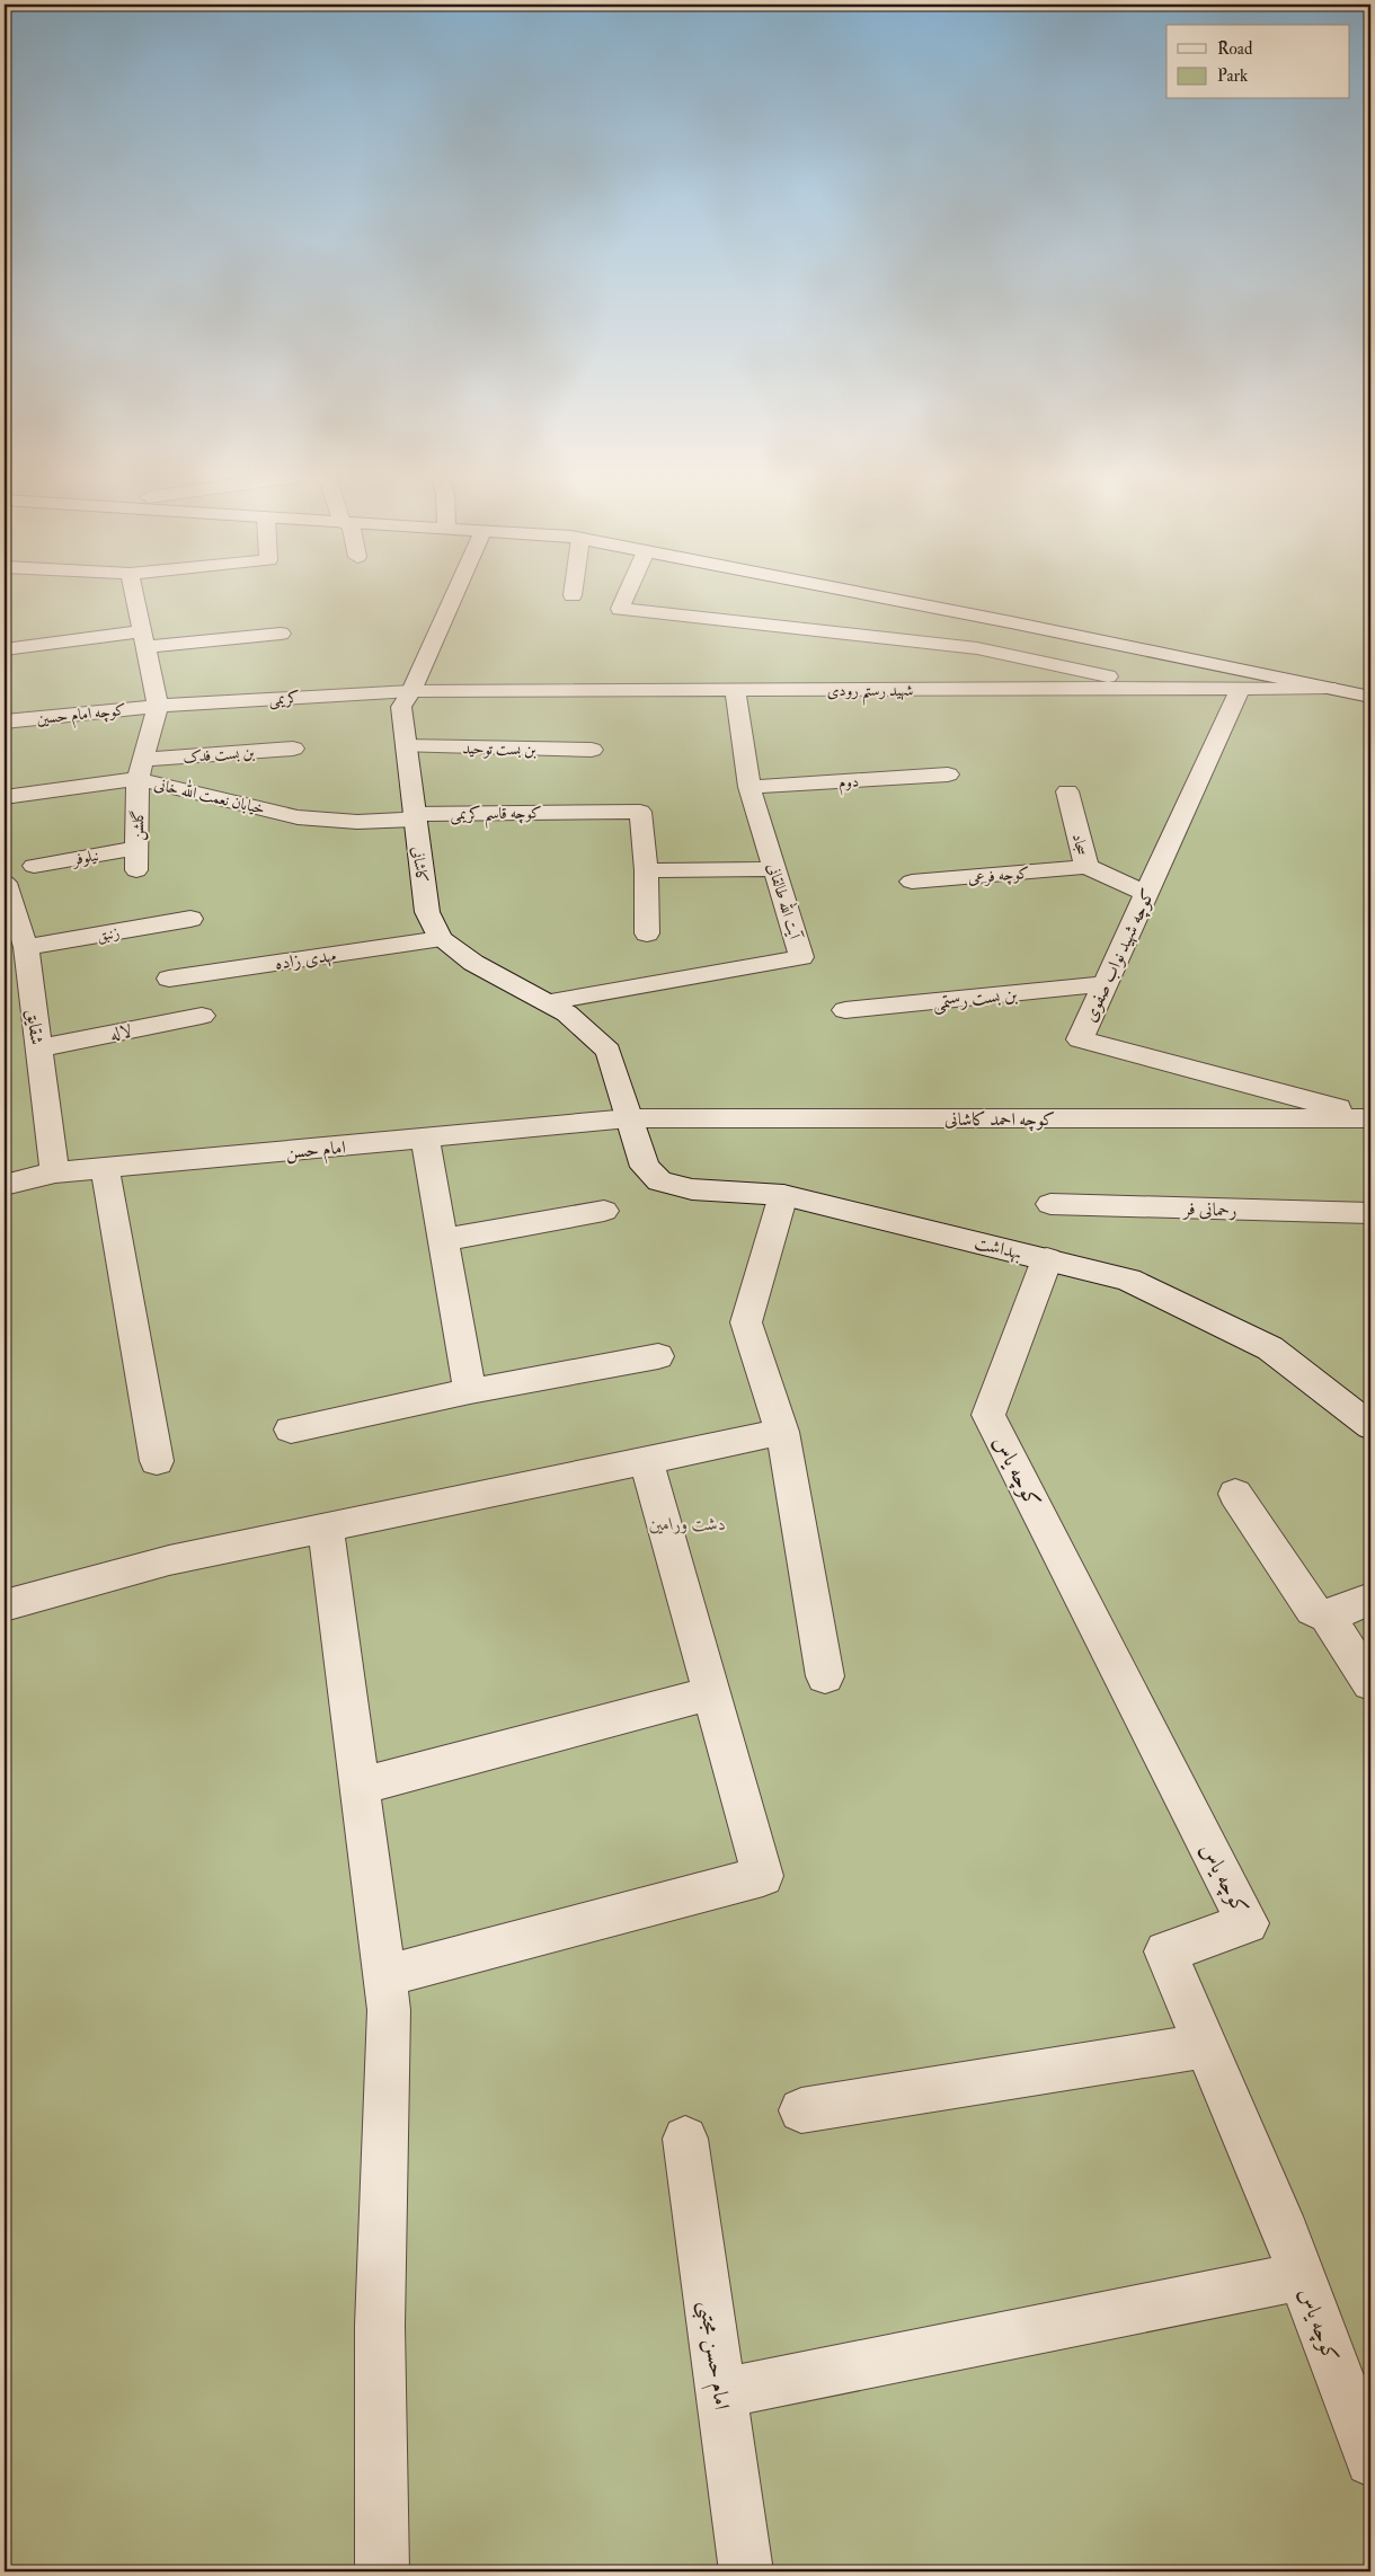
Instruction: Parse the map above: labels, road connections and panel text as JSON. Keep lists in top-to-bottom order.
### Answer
{
  "streets": {
    "street": [
      "شهید رستم رودی",
      "کریمی",
      "کوچه امام حسین",
      "بن بست توحید",
      "بن بست فدک",
      "دوم",
      "خیابان نعمت الله خانی",
      "کوچه قاسم کریمی",
      "گلشن",
      "سجاد",
      "نیلوفر",
      "کاشانی",
      "کوچه فرعی",
      "آیت الله طالقانی",
      "زنبق",
      "کوچه شهید نواب صفوی",
      "مهدی زاده",
      "بن بست رستمی",
      "شقایق",
      "لاله",
      "کوچه احمد کاشانی",
      "امام حسن",
      "رحمانی فر",
      "بهداشت",
      "کوچه یاس",
      "امام حسن مجتبی"
    ]
  },
  "crossings": [
    ["شهید رستم رودی", "کریمی"],
    ["شهید رستم رودی", "کاشانی"],
    ["شهید رستم رودی", "آیت الله طالقانی"],
    ["شهید رستم رودی", "کوچه شهید نواب صفوی"],
    ["کریمی", "کوچه امام حسین"],
    ["کریمی", "گلشن"],
    ["کریمی", "کاشانی"],
    ["کوچه امام حسین", "گلشن"],
    ["بن بست توحید", "کاشانی"],
    ["بن بست فدک", "خیابان نعمت الله خانی"],
    ["بن بست فدک", "گلشن"],
    ["دوم", "آیت الله طالقانی"],
    ["خیابان نعمت الله خانی", "کوچه قاسم کریمی"],
    ["خیابان نعمت الله خانی", "گلشن"],
    ["خیابان نعمت الله خانی", "کاشانی"],
    ["کوچه قاسم کریمی", "کاشانی"],
    ["گلشن", "نیلوفر"],
    ["سجاد", "کوچه فرعی"],
    ["سجاد", "کوچه شهید نواب صفوی"],
    ["کاشانی", "آیت الله طالقانی"],
    ["کاشانی", "مهدی زاده"],
    ["کاشانی", "کوچه احمد کاشانی"],
    ["کاشانی", "امام حسن"],
    ["کاشانی", "بهداشت"],
    ["زنبق", "شقایق"],
    ["کوچه شهید نواب صفوی", "بن بست رستمی"],
    ["کوچه شهید نواب صفوی", "کوچه احمد کاشانی"],
    ["شقایق", "لاله"],
    ["شقایق", "امام حسن"],
    ["کوچه احمد کاشانی", "امام حسن"],
    ["کوچه احمد کاشانی", "بهداشت"],
    ["امام حسن", "بهداشت"],
    ["بهداشت", "کوچه یاس"]
  ],
  "parks": ["دشت ورامین"],
  "legend": ["Road", "Park"]
}
